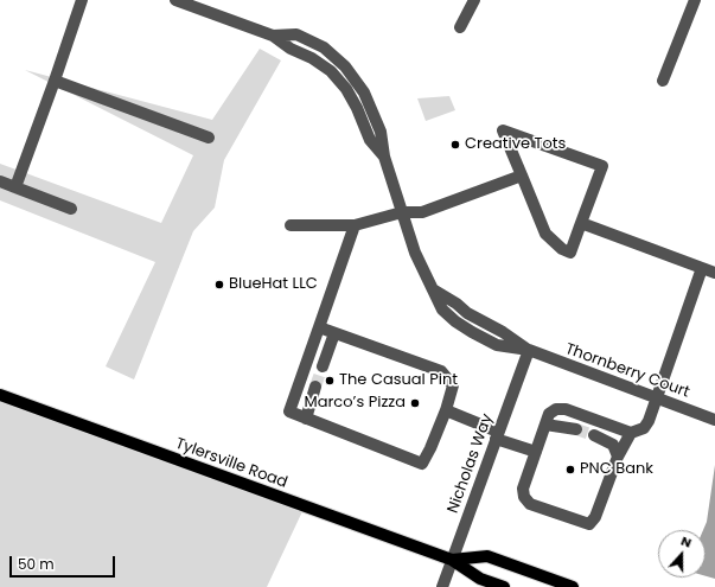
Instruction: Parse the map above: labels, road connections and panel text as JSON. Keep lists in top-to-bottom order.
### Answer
{
  "streets": {
    "main road": ["Tylersville Road"],
    "street": ["Thornberry Court", "Nicholas Way"]
  },
  "crossings": [
    ["Thornberry Court", "Nicholas Way"],
    ["Tylersville Road", "Nicholas Way"]
  ],
  "places": [
    "Creative Tots",
    "BlueHat LLC",
    "The Casual Pint",
    "Marco’s Pizza",
    "PNC Bank"
  ],
  "scale_bar": "50 m",
  "north": "top"
}
